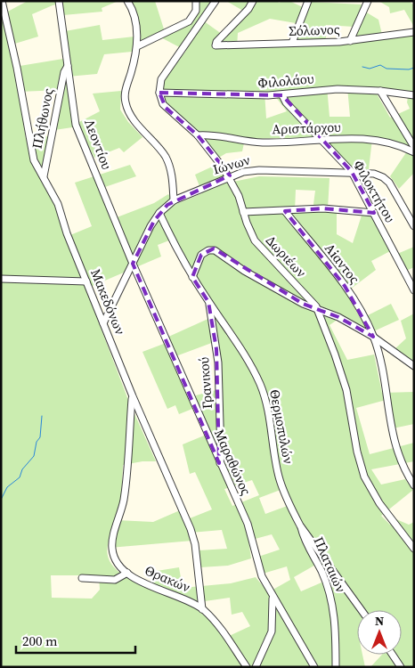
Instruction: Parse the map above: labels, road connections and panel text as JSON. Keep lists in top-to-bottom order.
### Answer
{
  "streets": {
    "street": [
      "Σόλωνος",
      "Φιλολάου",
      "Πλήθωνος",
      "Αριστάρχου",
      "Λεοντίου",
      "Ιώνων",
      "Φιλοκτήτου",
      "Δωριέων",
      "Aiαντος",
      "Μακεδόνων",
      "Γρανικού",
      "Θερμοπυλών",
      "Μαραθώνος",
      "Πλαταιών",
      "Θρακών"
    ]
  },
  "crossings": [
    ["Φιλολάου", "Φιλοκτήτου"],
    ["Φιλολάου", "Δωριέων"],
    ["Πλήθωνος", "Λεοντίου"],
    ["Πλήθωνος", "Μακεδόνων"],
    ["Αριστάρχου", "Φιλοκτήτου"],
    ["Αριστάρχου", "Δωριέων"],
    ["Λεοντίου", "Ιώνων"],
    ["Λεοντίου", "Μαραθώνος"],
    ["Ιώνων", "Φιλοκτήτου"],
    ["Ιώνων", "Δωριέων"],
    ["Ιώνων", "Μακεδόνων"],
    ["Ιώνων", "Θερμοπυλών"],
    ["Ιώνων", "Μαραθώνος"],
    ["Μακεδόνων", "Θρακών"],
    ["Γρανικού", "Θερμοπυλών"],
    ["Γρανικού", "Μαραθώνος"],
    ["Θερμοπυλών", "Πλαταιών"]
  ],
  "scale_bar": "200 m",
  "north": "top"
}
